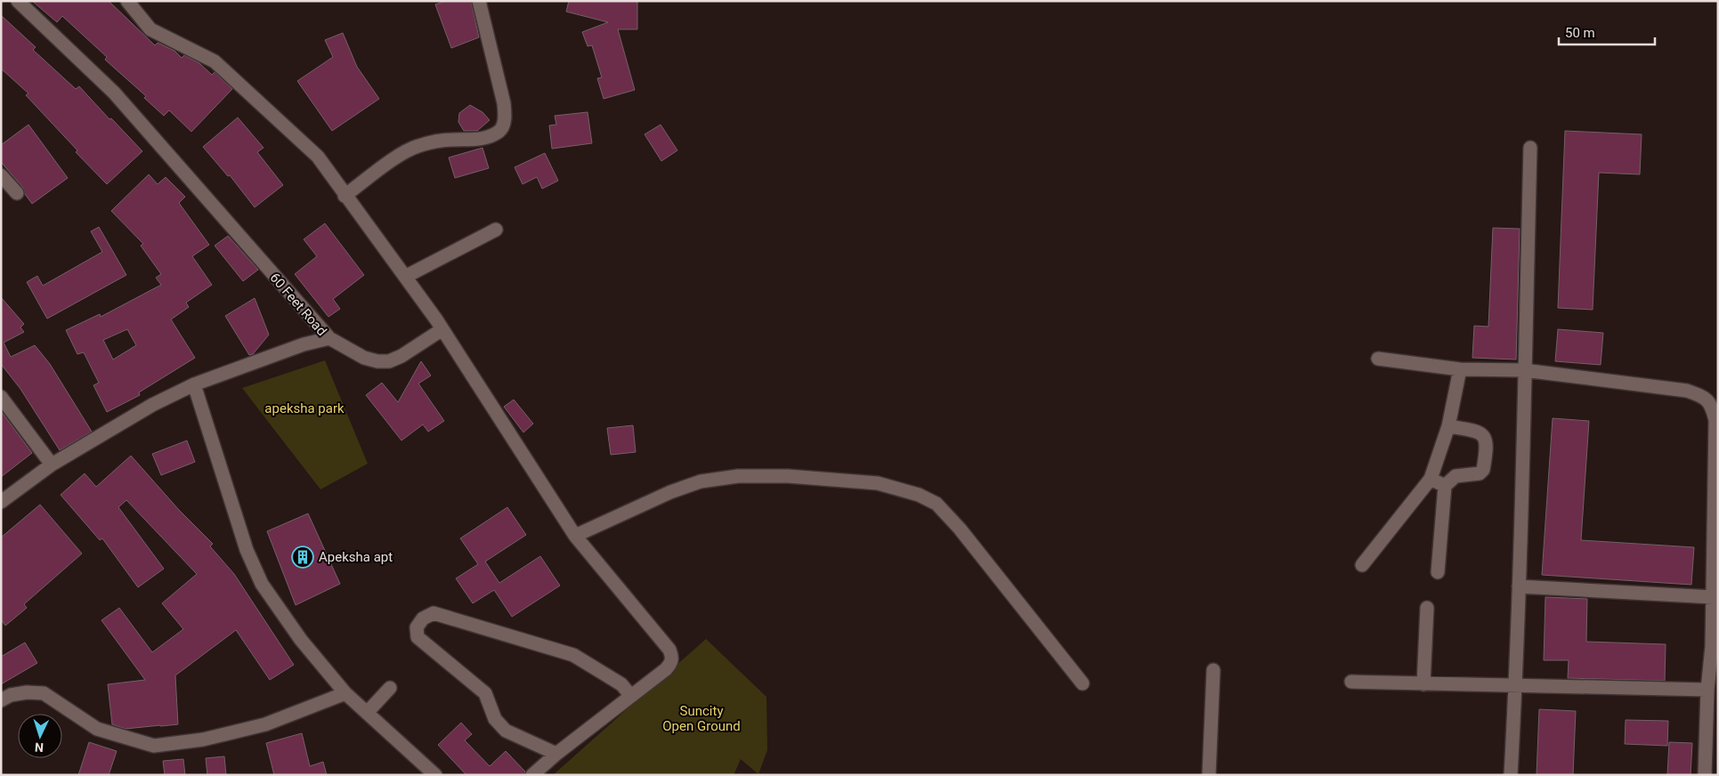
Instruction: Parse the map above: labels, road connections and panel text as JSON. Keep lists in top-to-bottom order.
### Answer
{
  "streets": {
    "street": ["60 Feet Road"]
  },
  "parks": ["apeksha park", "Suncity Open Ground"],
  "places": {
    "building": ["Apeksha apt"]
  },
  "scale_bar": "50 m",
  "north": "bottom"
}
